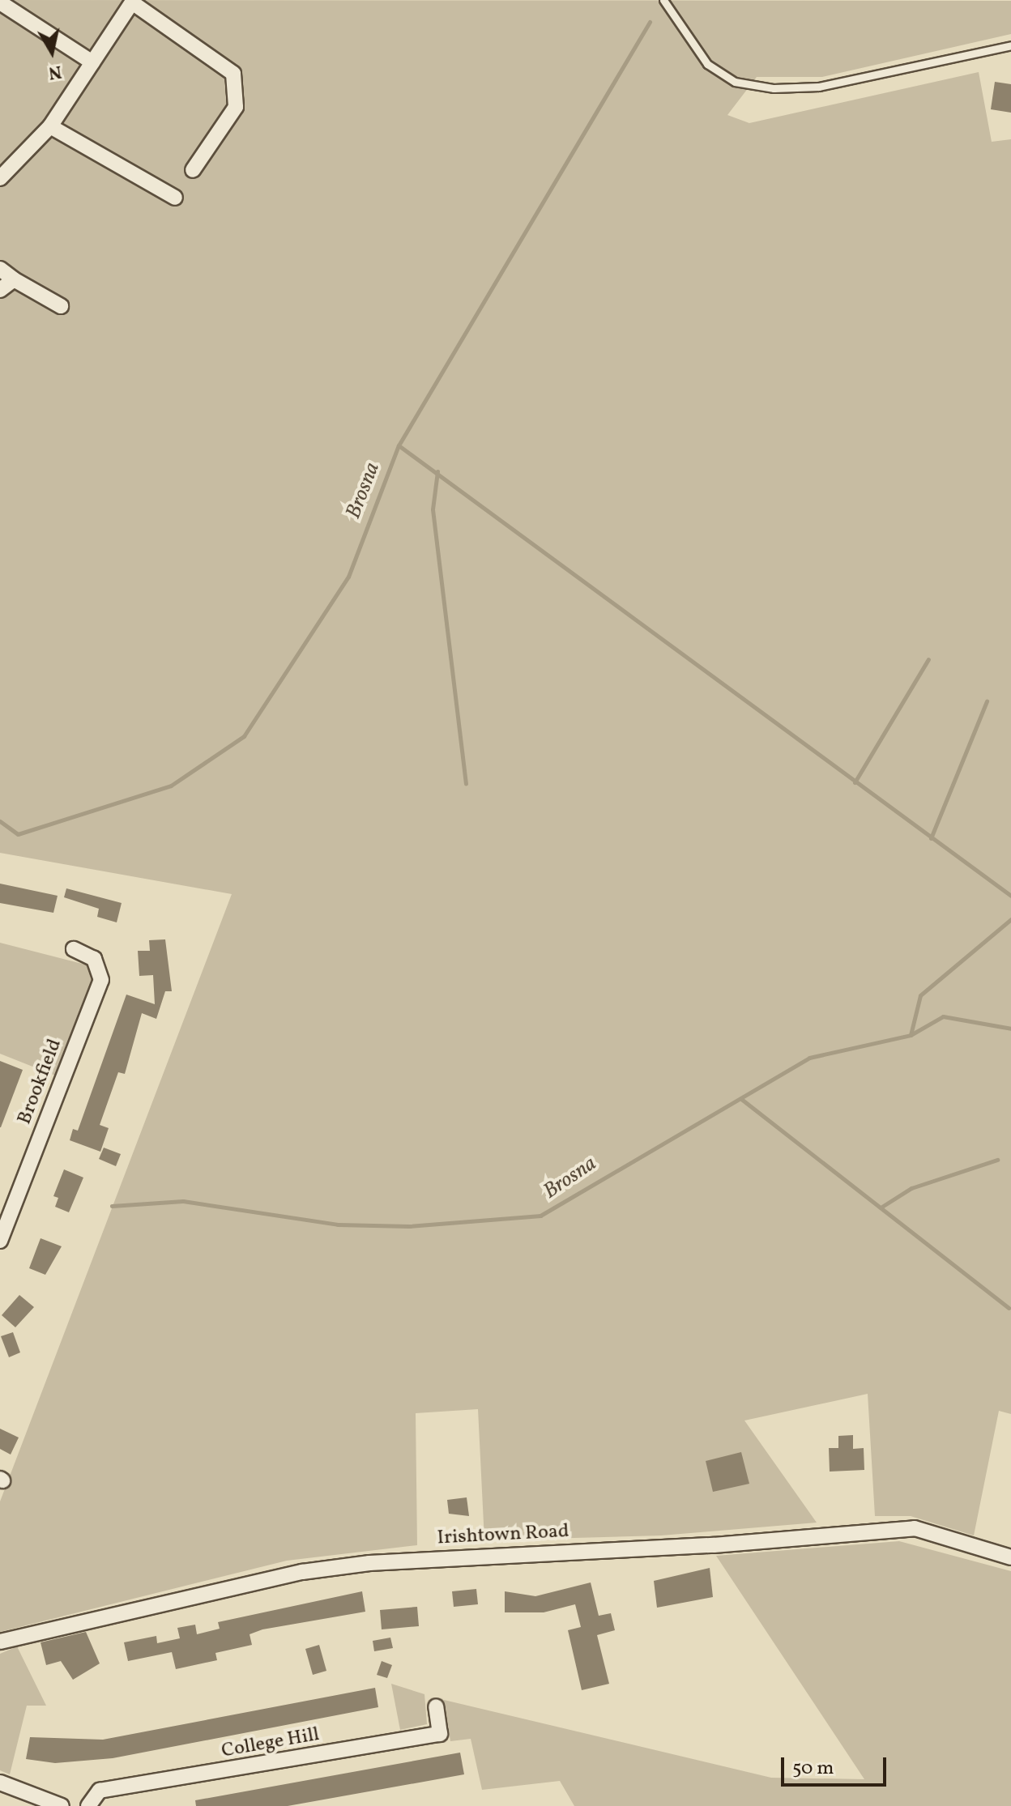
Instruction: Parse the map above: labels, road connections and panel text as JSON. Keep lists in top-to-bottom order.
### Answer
{
  "streets": {
    "street": ["Brookfield", "Irishtown Road", "College Hill"]
  },
  "water": ["Brosna"],
  "scale_bar": "50 m",
  "north": "bottom"
}
